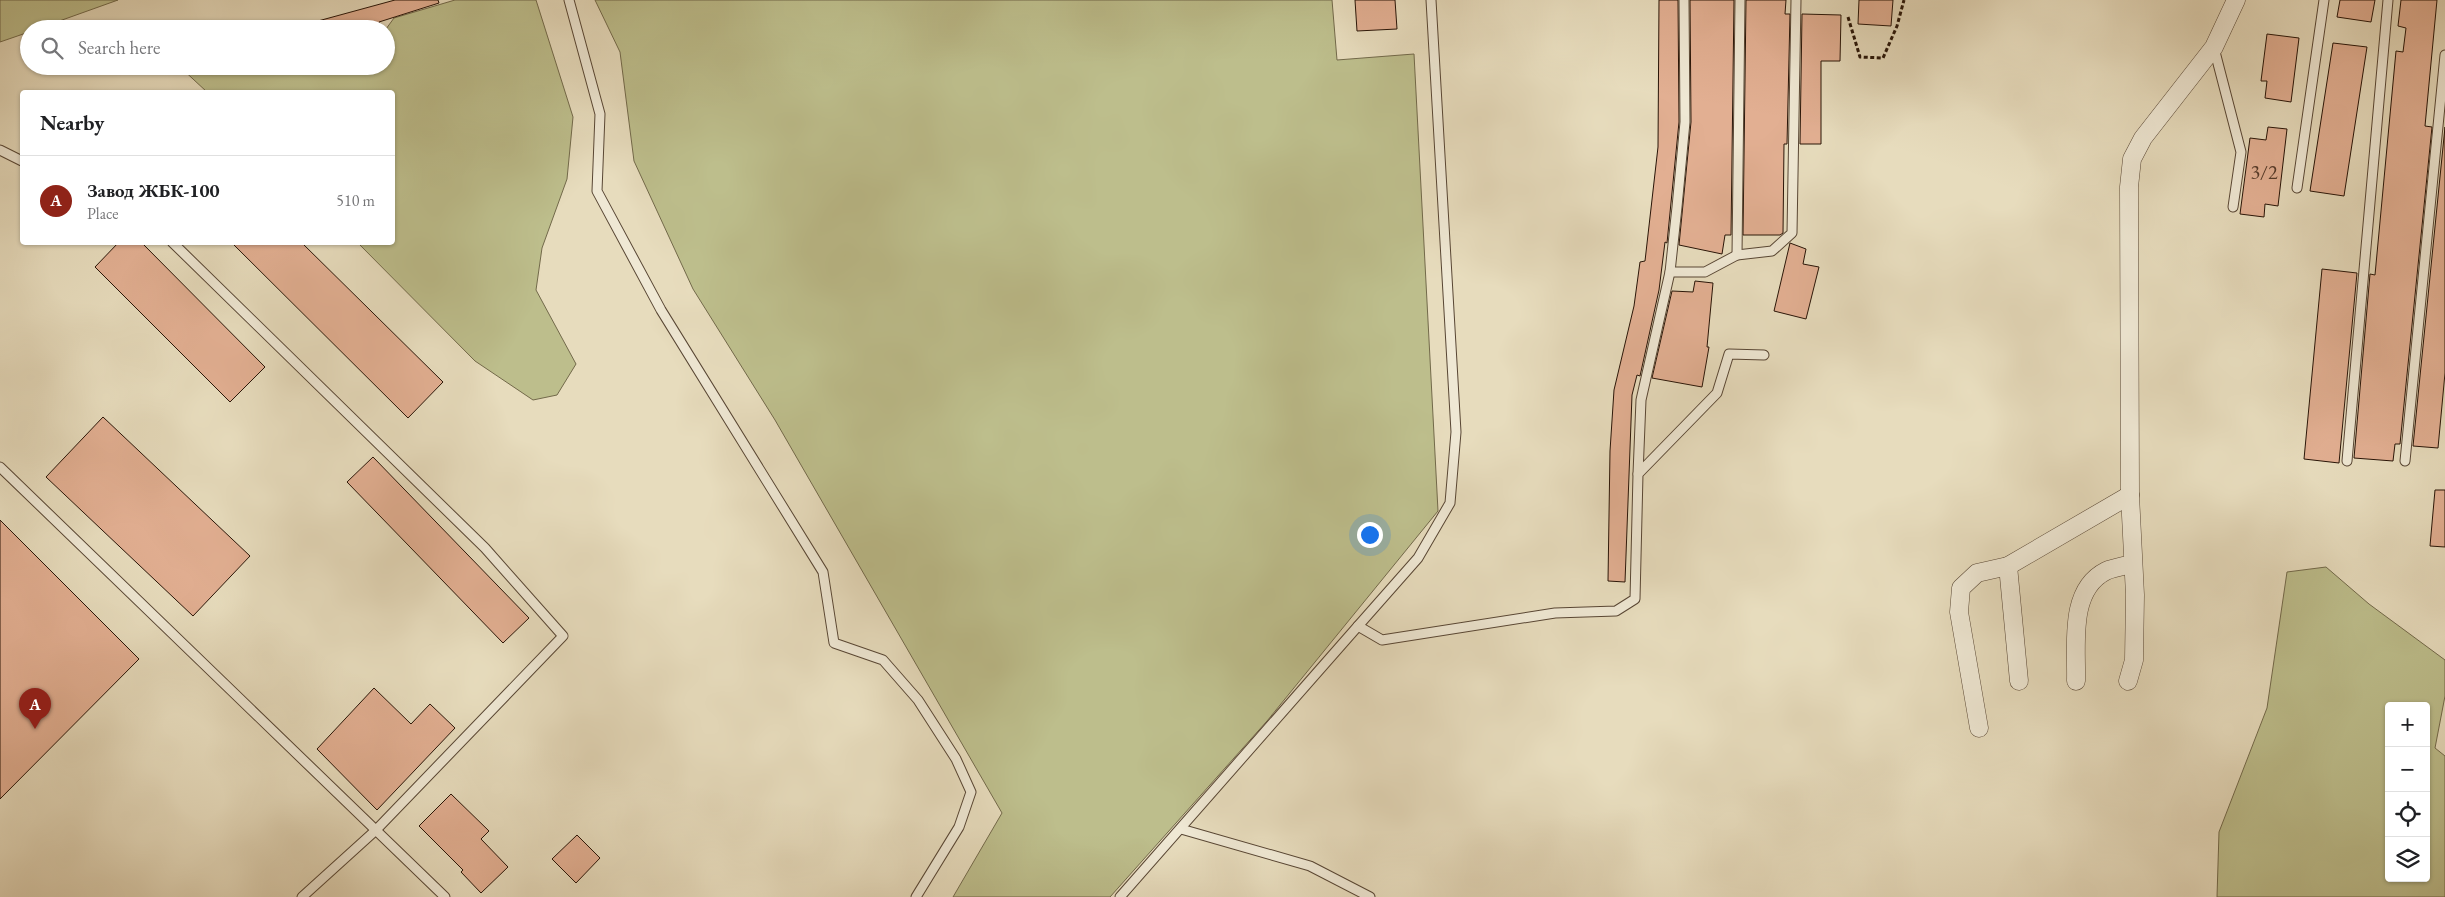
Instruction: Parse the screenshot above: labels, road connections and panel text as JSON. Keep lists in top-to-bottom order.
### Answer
{
  "house_numbers": ["3/2"],
  "page": {
    "search": "Search here",
    "heading": "Nearby",
    "list": [
      {
        "mark": "A",
        "name": "Завод ЖБК-100",
        "note": "Place",
        "value": "510 m"
      }
    ],
    "pins": "A",
    "map_buttons": ["+", "−"]
  }
}
